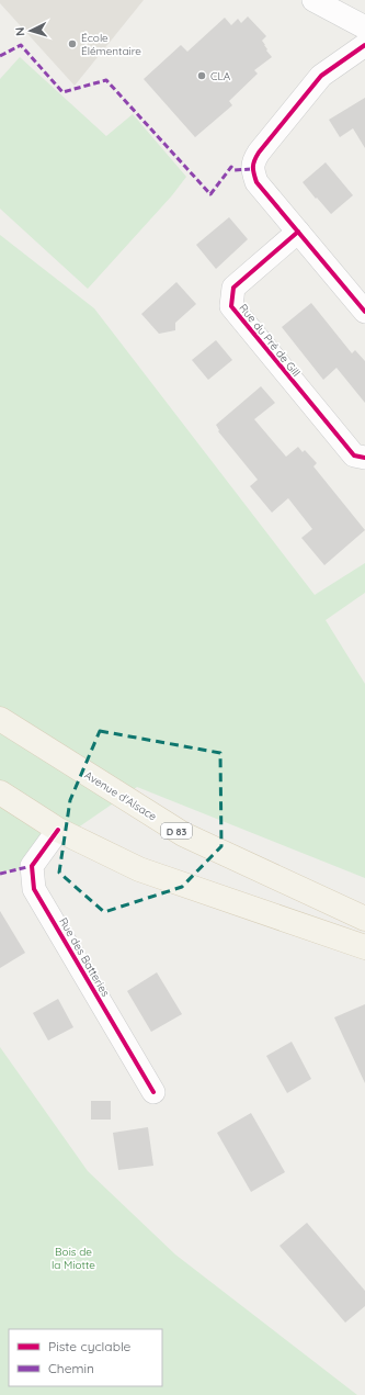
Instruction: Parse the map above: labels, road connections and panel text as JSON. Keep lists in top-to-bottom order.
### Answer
{
  "streets": {
    "main road": ["Avenue d'Alsace", "D 83"],
    "street": ["Rue du Pré de Gill", "Rue des Batteries"]
  },
  "parks": ["Bois de la Miotte"],
  "places": ["École Élémentaire", "CLA"],
  "legend": ["Piste cyclable", "Chemin"],
  "north": "left"
}
